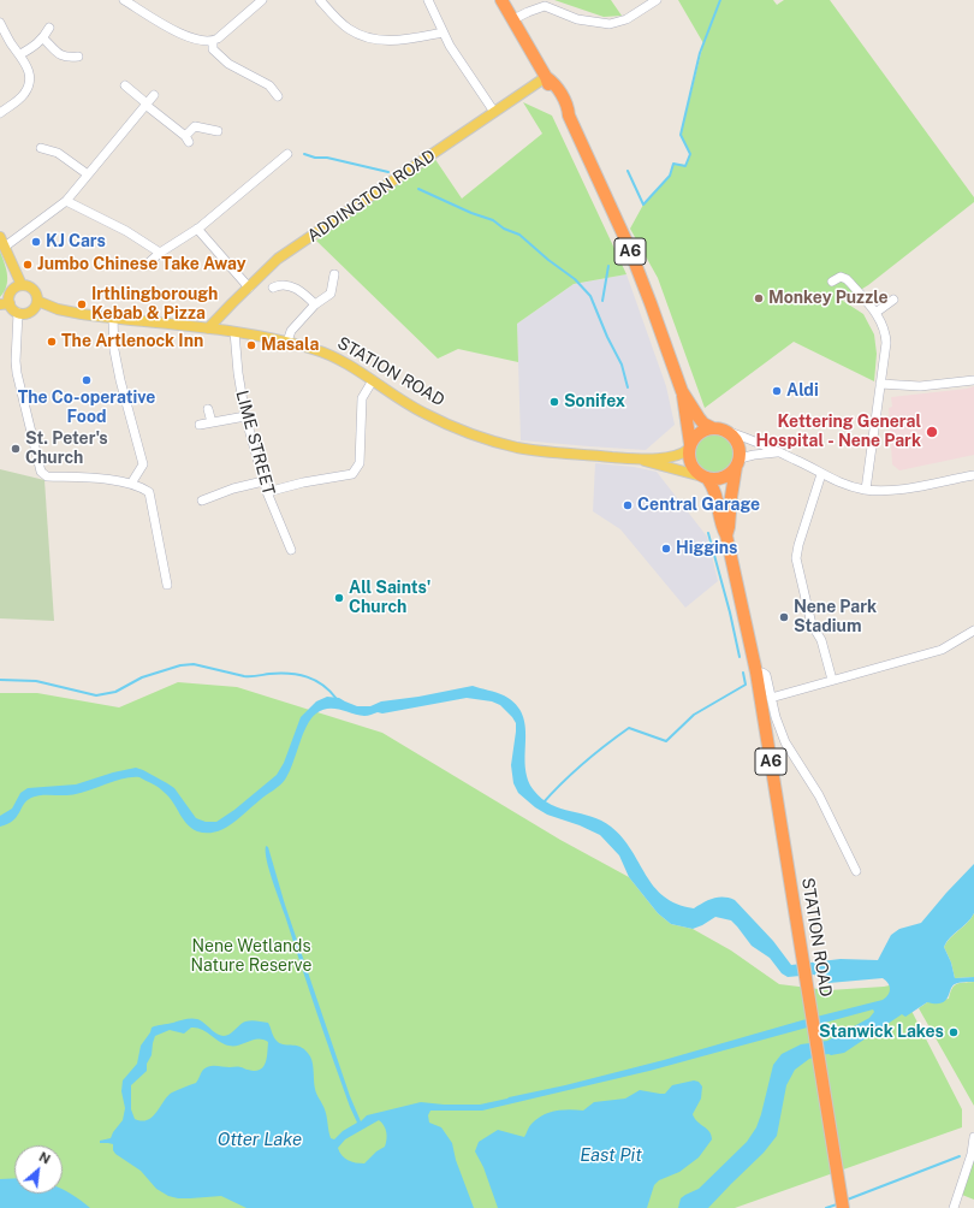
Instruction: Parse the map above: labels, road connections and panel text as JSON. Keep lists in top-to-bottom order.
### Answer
{
  "streets": {
    "highway": ["A6", "STATION ROAD"],
    "main road": ["ADDINGTON ROAD"],
    "street": ["LIME STREET"]
  },
  "crossings": [
    ["ADDINGTON ROAD", "A6"],
    ["ADDINGTON ROAD", "STATION ROAD"],
    ["A6", "STATION ROAD"],
    ["STATION ROAD", "LIME STREET"]
  ],
  "water": ["Otter Lake", "East Pit"],
  "parks": ["Nene Wetlands Nature Reserve"],
  "places": [
    "KJ Cars",
    "Jumbo Chinese Take Away",
    "Monkey Puzzle",
    "Irthlingborough Kebab & Pizza",
    "The Artlenock Inn",
    "Masala",
    "The Co-operative Food",
    "Aldi",
    "Sonifex",
    "Kettering General Hospital - Nene Park",
    "St. Peter's Church",
    "Central Garage",
    "Higgins",
    "All Saints' Church",
    "Nene Park Stadium",
    "Stanwick Lakes"
  ],
  "north": "top right"
}
